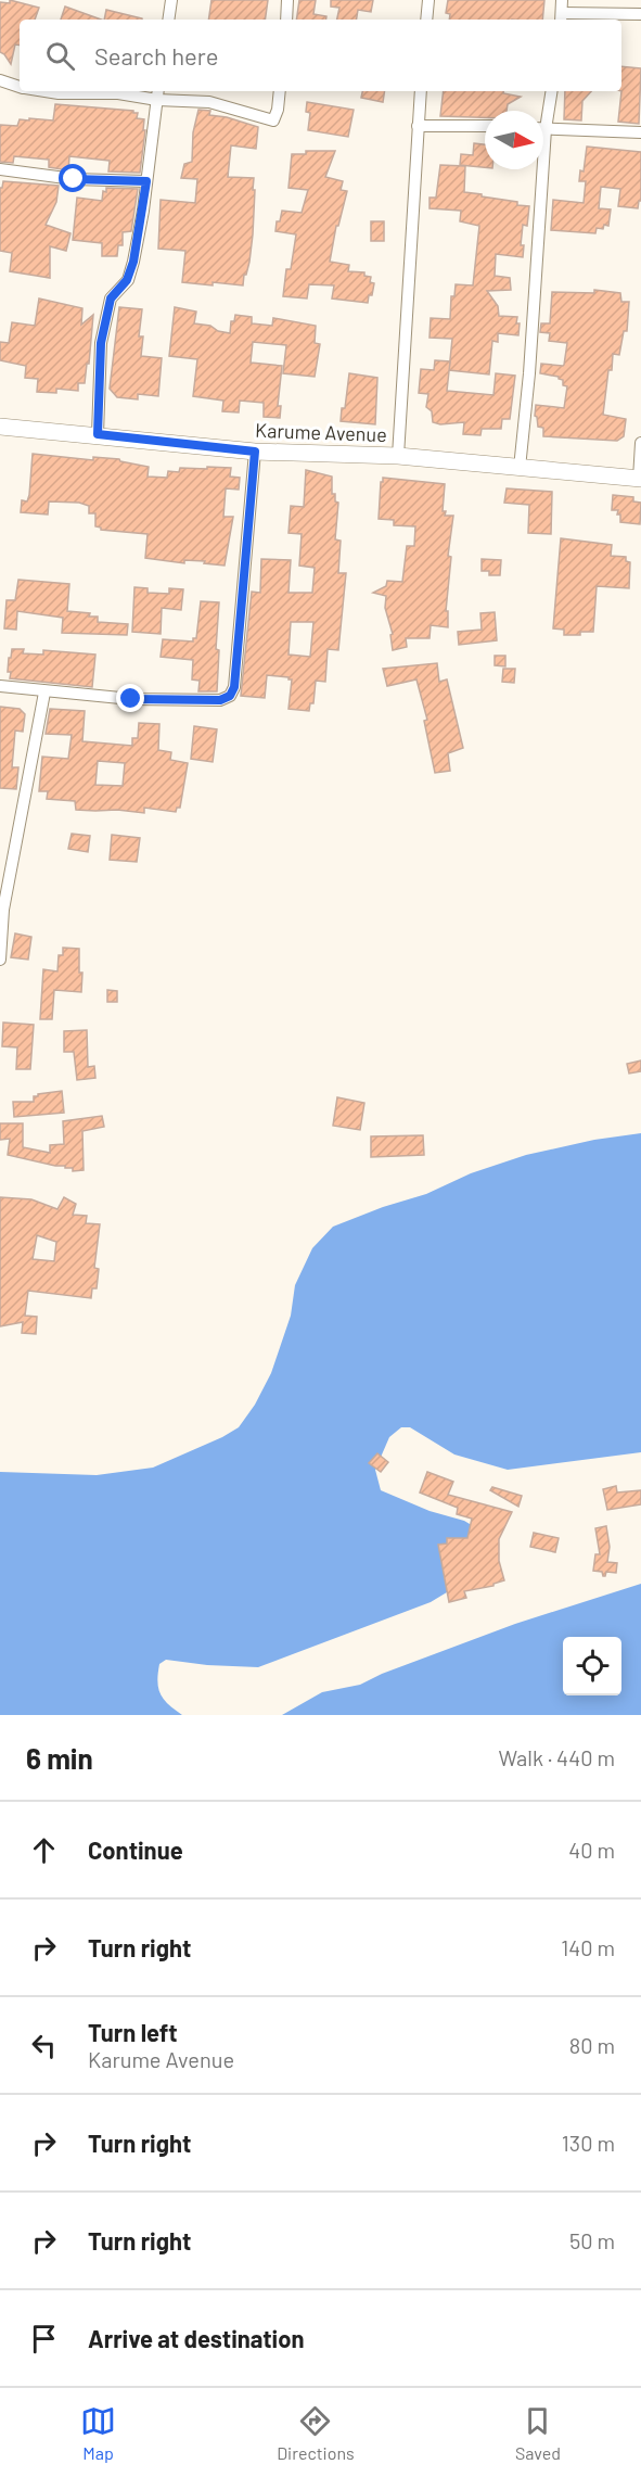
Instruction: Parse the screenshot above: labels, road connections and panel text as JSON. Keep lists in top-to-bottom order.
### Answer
{
  "streets": {
    "main road": ["Karume Avenue"]
  },
  "north": "right",
  "page": {
    "search": "Search here",
    "heading": ["6 min", "Walk · 440 m"],
    "list": [
      ["Continue", "40 m"],
      ["Turn right", "140 m"],
      ["Turn left", "Karume Avenue", "80 m"],
      ["Turn right", "130 m"],
      ["Turn right", "50 m"],
      "Arrive at destination"
    ],
    "nav": ["Map", "Directions", "Saved"]
  }
}
